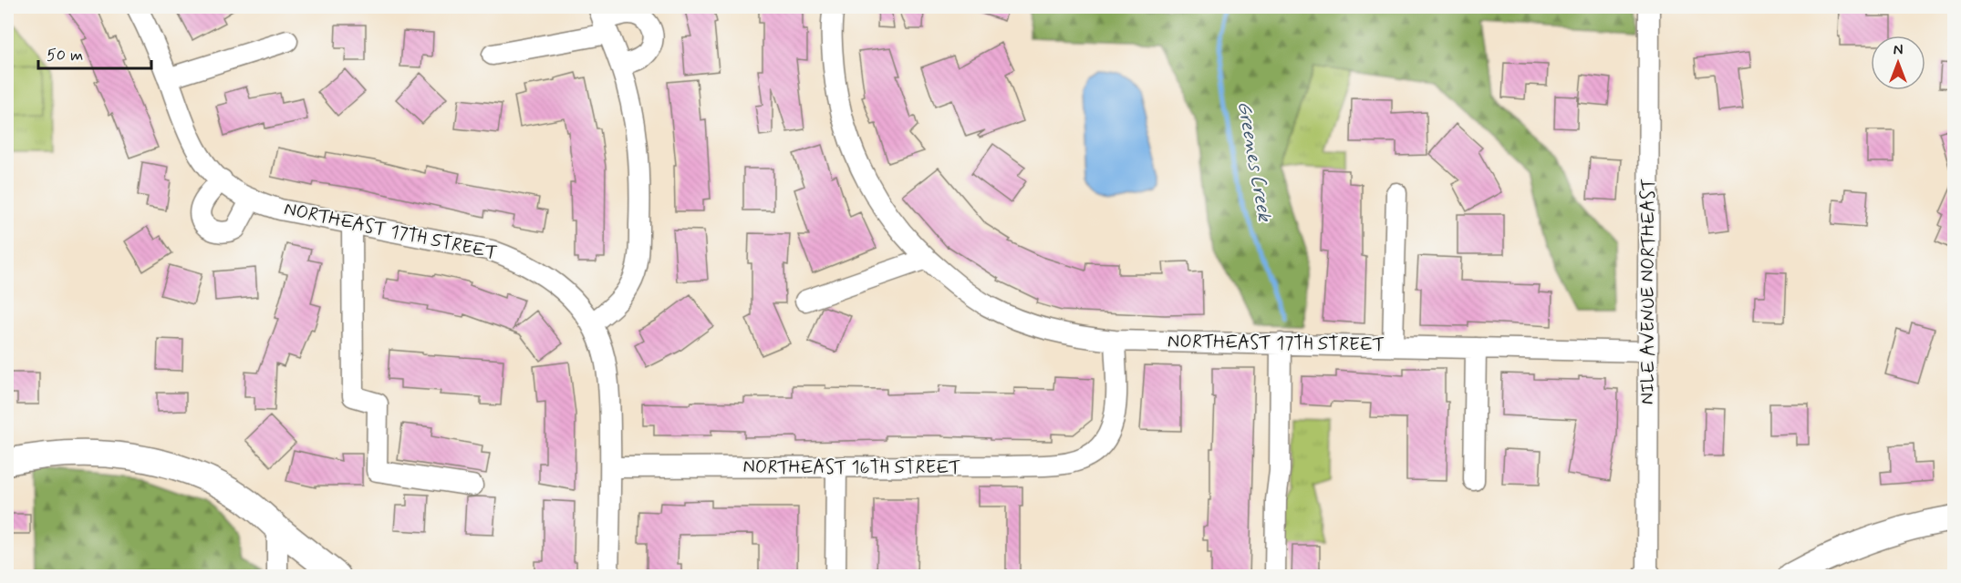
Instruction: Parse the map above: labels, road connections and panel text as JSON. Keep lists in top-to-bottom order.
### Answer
{
  "streets": {
    "street": ["NORTHEAST 17TH STREET", "NILE AVENUE NORTHEAST", "NORTHEAST 16TH STREET"]
  },
  "crossings": [
    ["NORTHEAST 17TH STREET", "NILE AVENUE NORTHEAST"],
    ["NORTHEAST 17TH STREET", "NORTHEAST 16TH STREET"]
  ],
  "water": ["Greenes Creek"],
  "scale_bar": "50 m",
  "north": "top"
}
